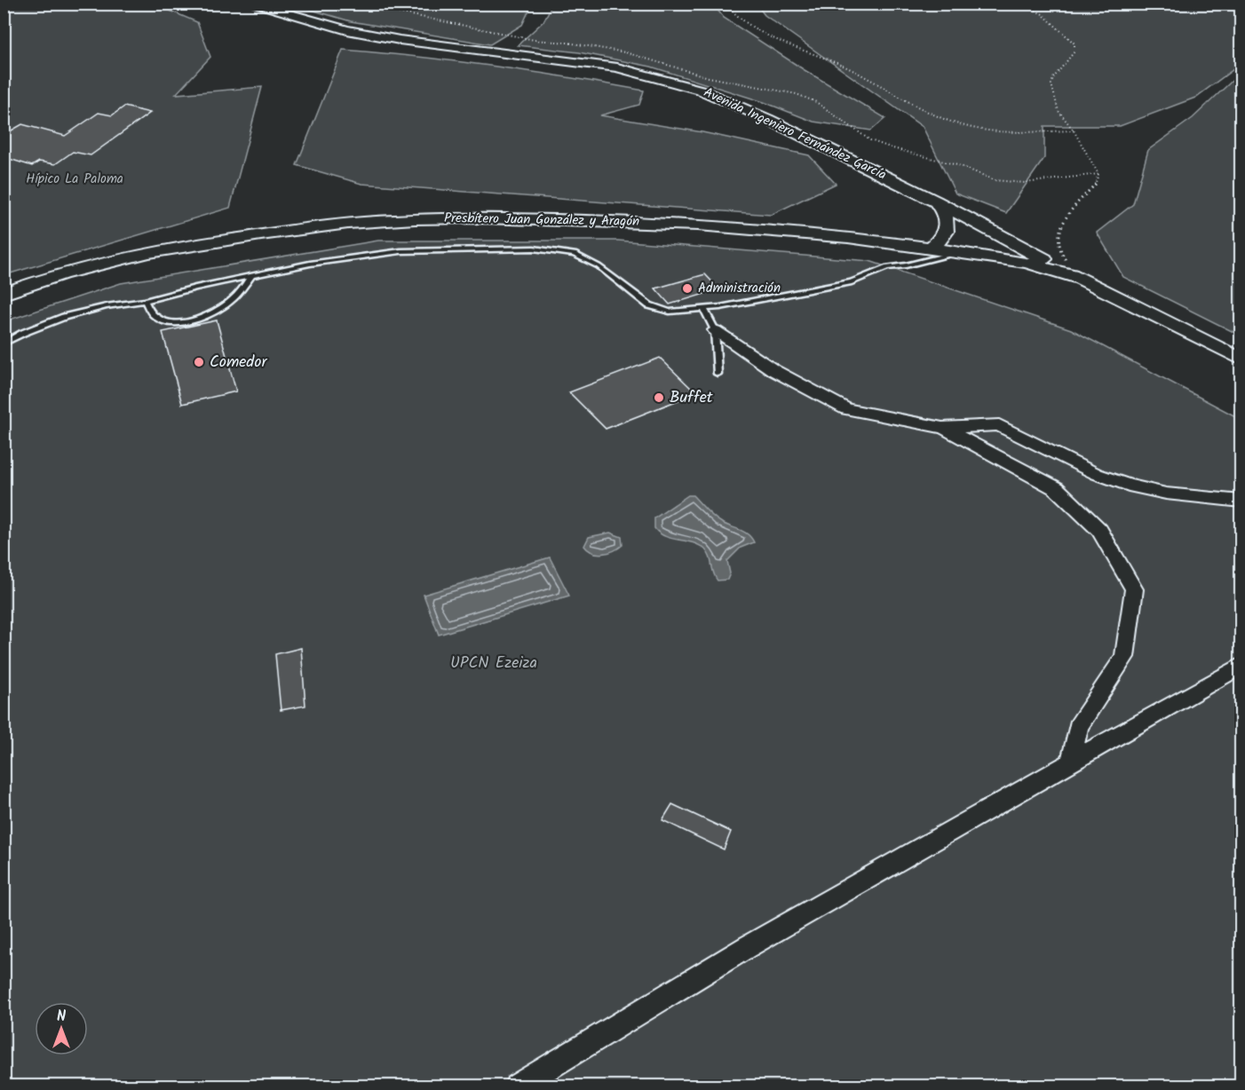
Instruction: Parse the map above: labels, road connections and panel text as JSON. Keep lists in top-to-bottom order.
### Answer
{
  "streets": {
    "street": ["Avenida Ingeniero Fernández García", "Presbítero Juan González y Aragón"]
  },
  "crossings": [
    ["Avenida Ingeniero Fernández García", "Presbítero Juan González y Aragón"]
  ],
  "parks": ["Hípico La Paloma", "UPCN Ezeiza"],
  "places": ["Administración", "Comedor", "Buffet"],
  "north": "top"
}
